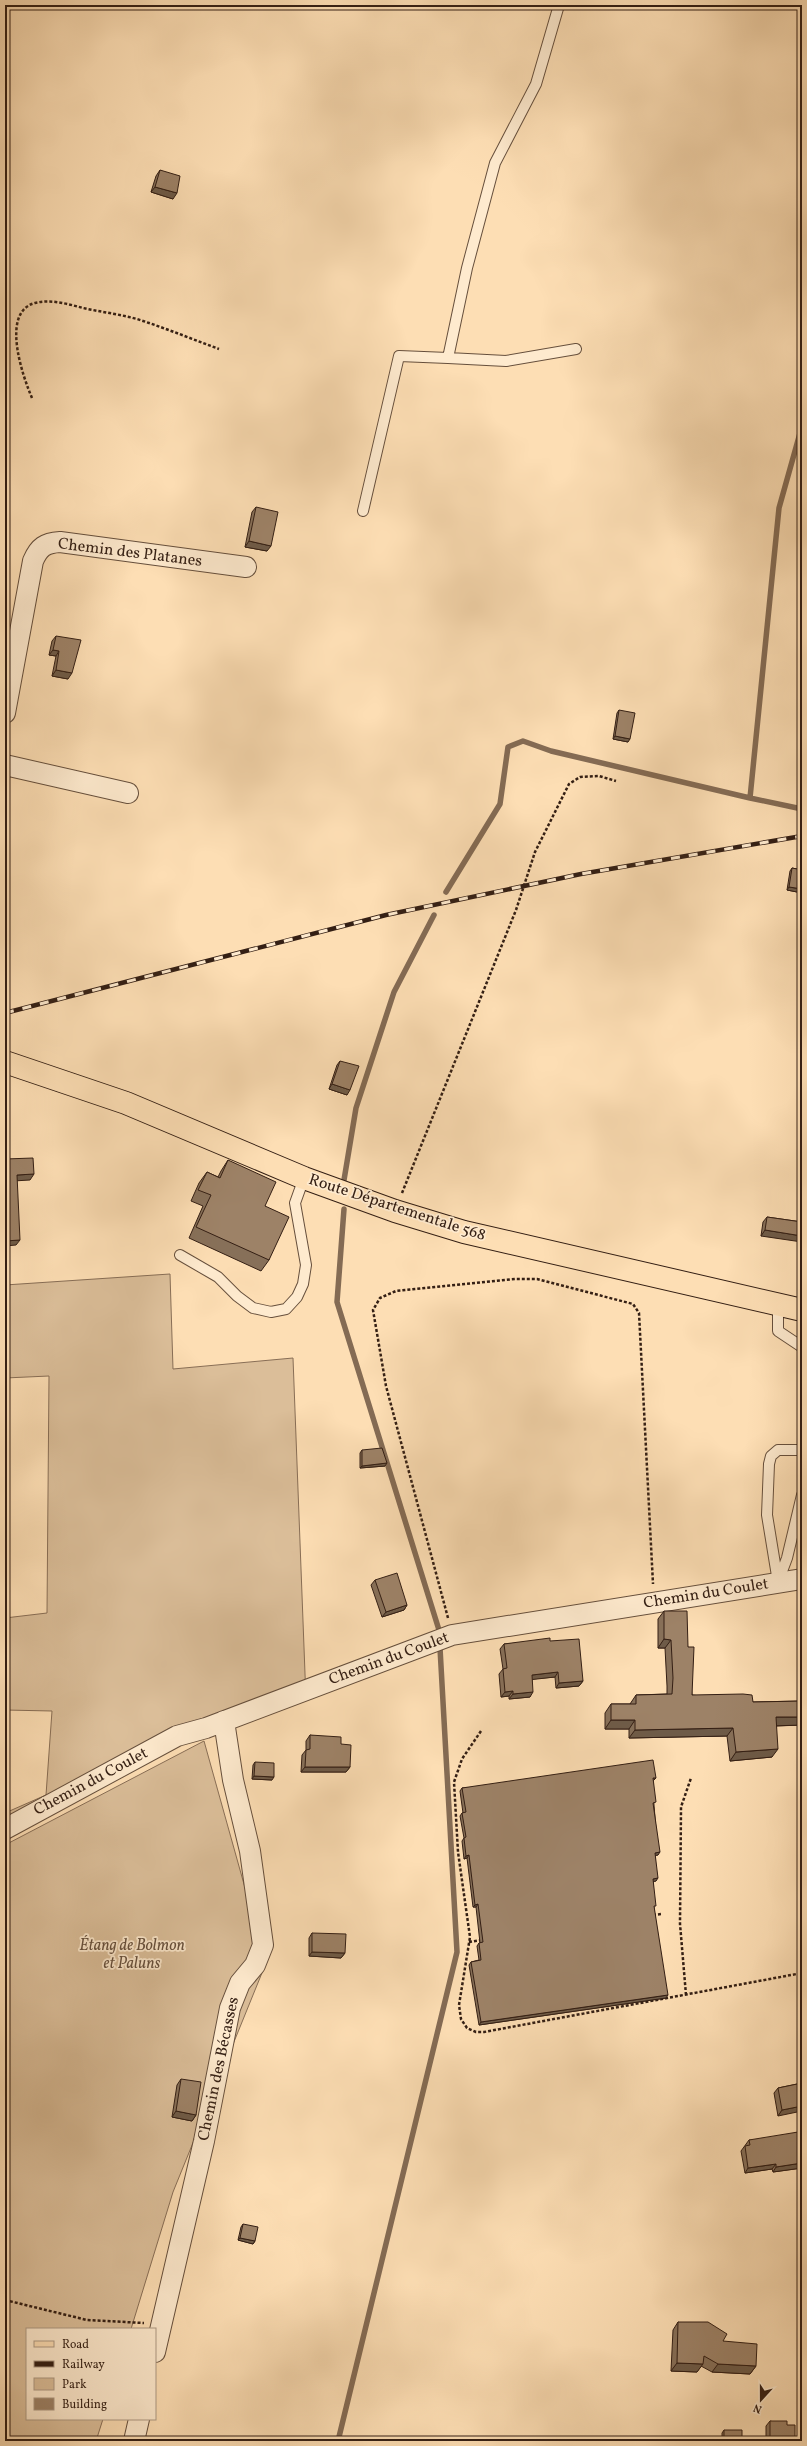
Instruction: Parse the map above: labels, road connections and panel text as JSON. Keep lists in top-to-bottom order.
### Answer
{
  "streets": {
    "main road": ["Route Départementale 568"],
    "street": ["Chemin des Platanes", "Chemin du Coulet", "Chemin des Bécasses"]
  },
  "crossings": [
    ["Chemin du Coulet", "Chemin des Bécasses"]
  ],
  "parks": ["Étang de Bolmon et Paluns"],
  "legend": [
    "Road",
    "Railway",
    "Park",
    "Building"
  ],
  "north": "bottom"
}
